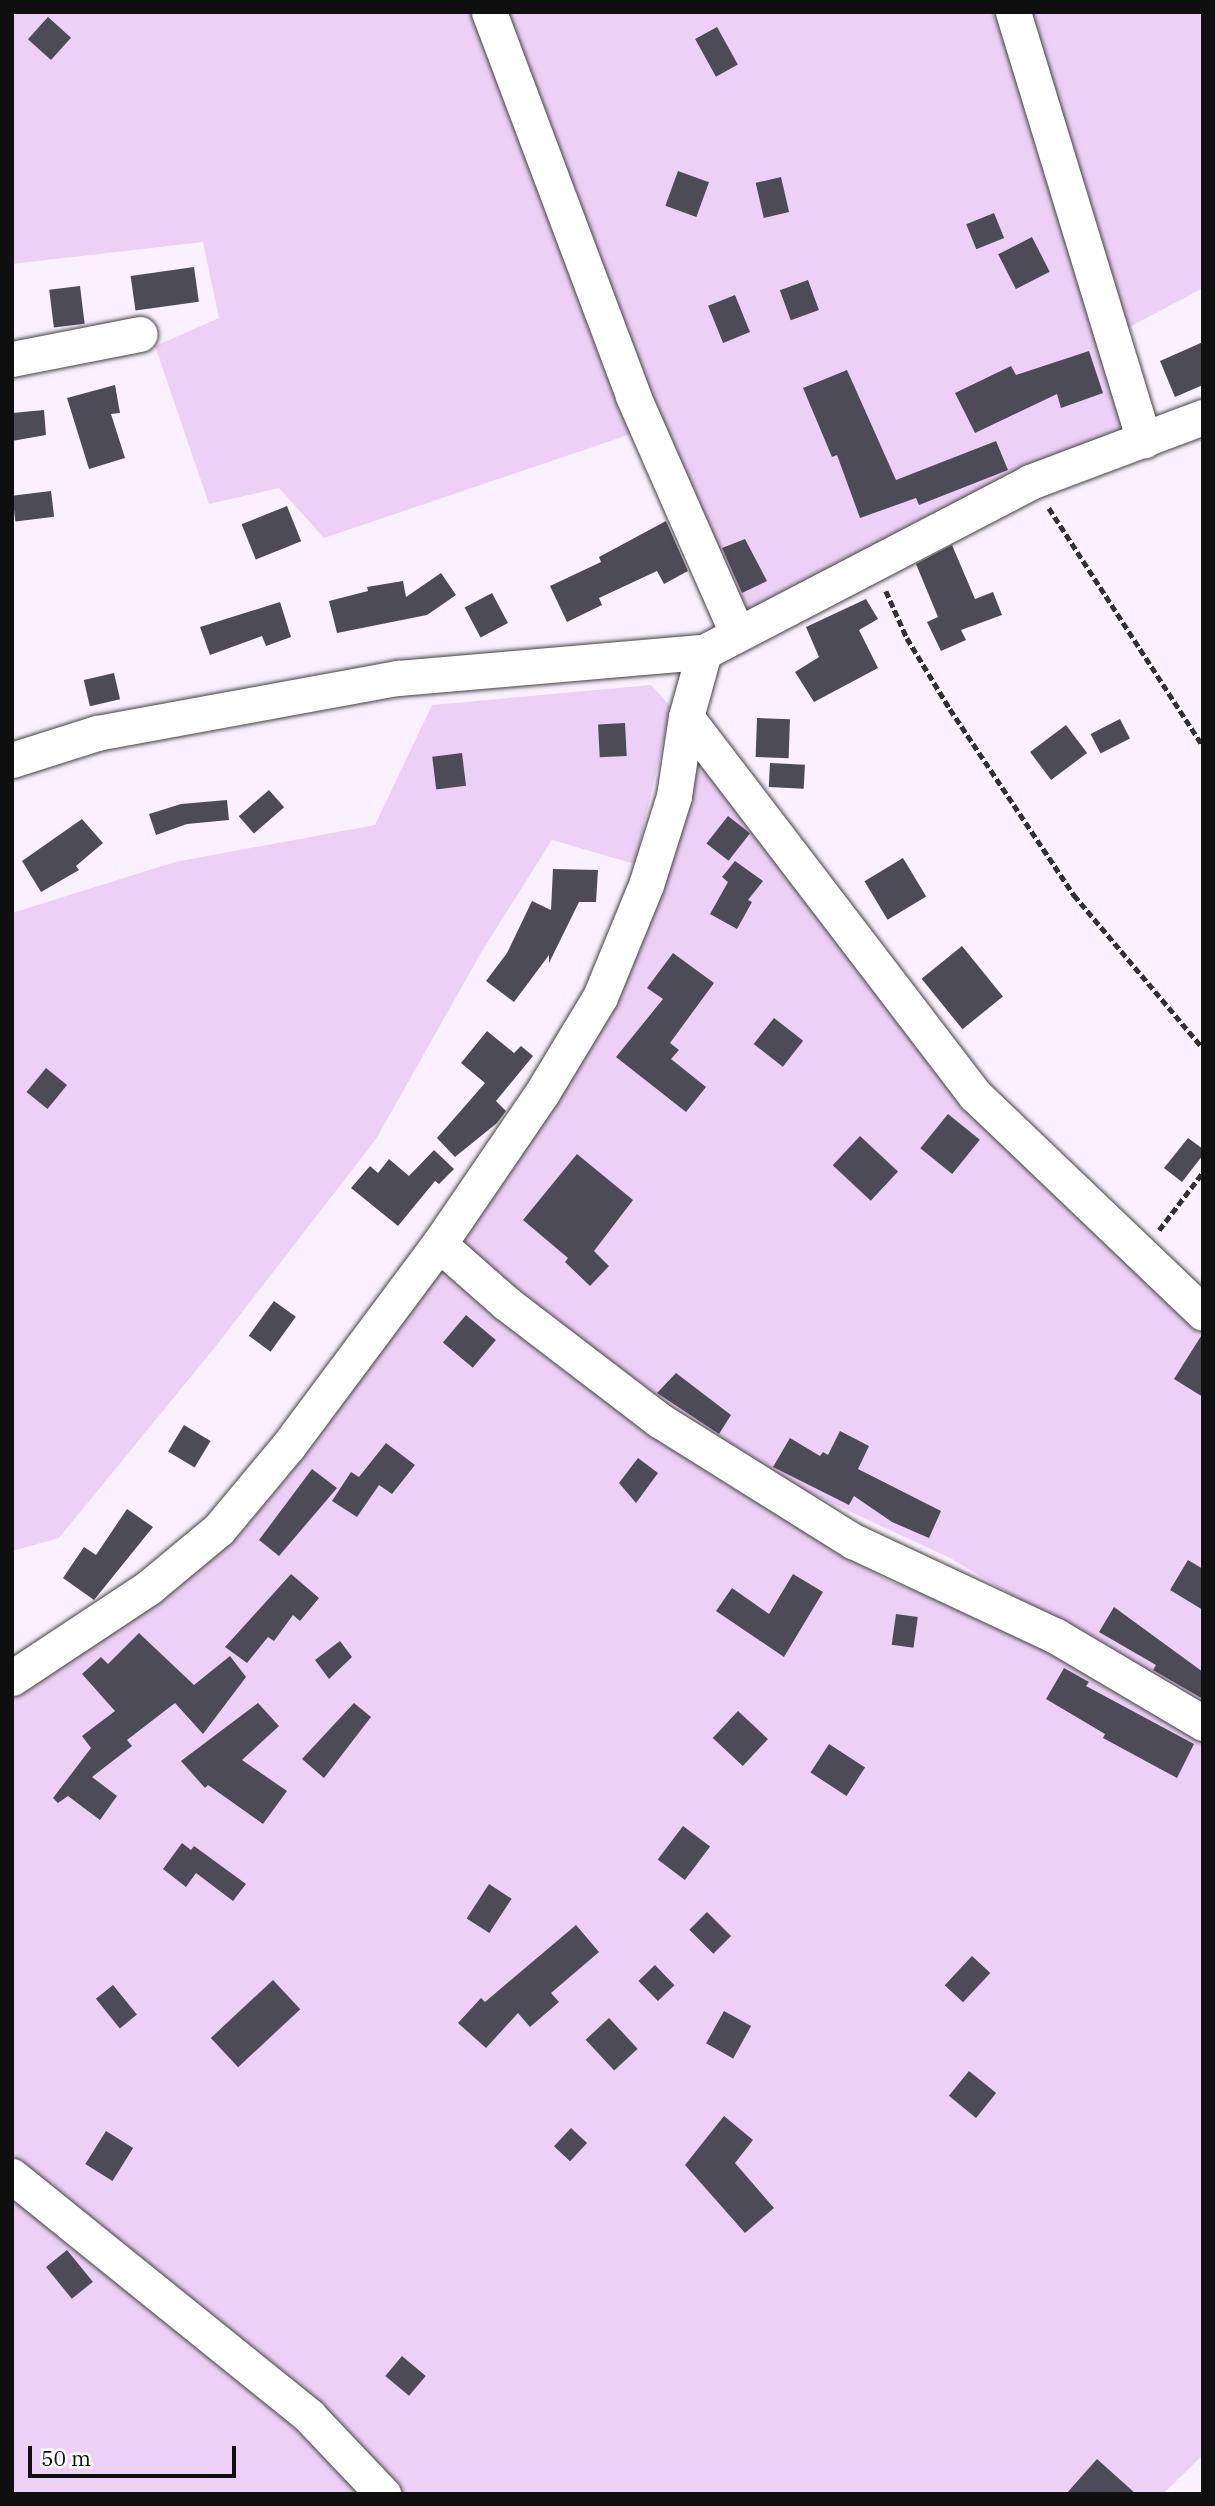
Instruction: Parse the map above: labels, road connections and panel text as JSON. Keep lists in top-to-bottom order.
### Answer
{
  "scale_bar": "50 m"
}
